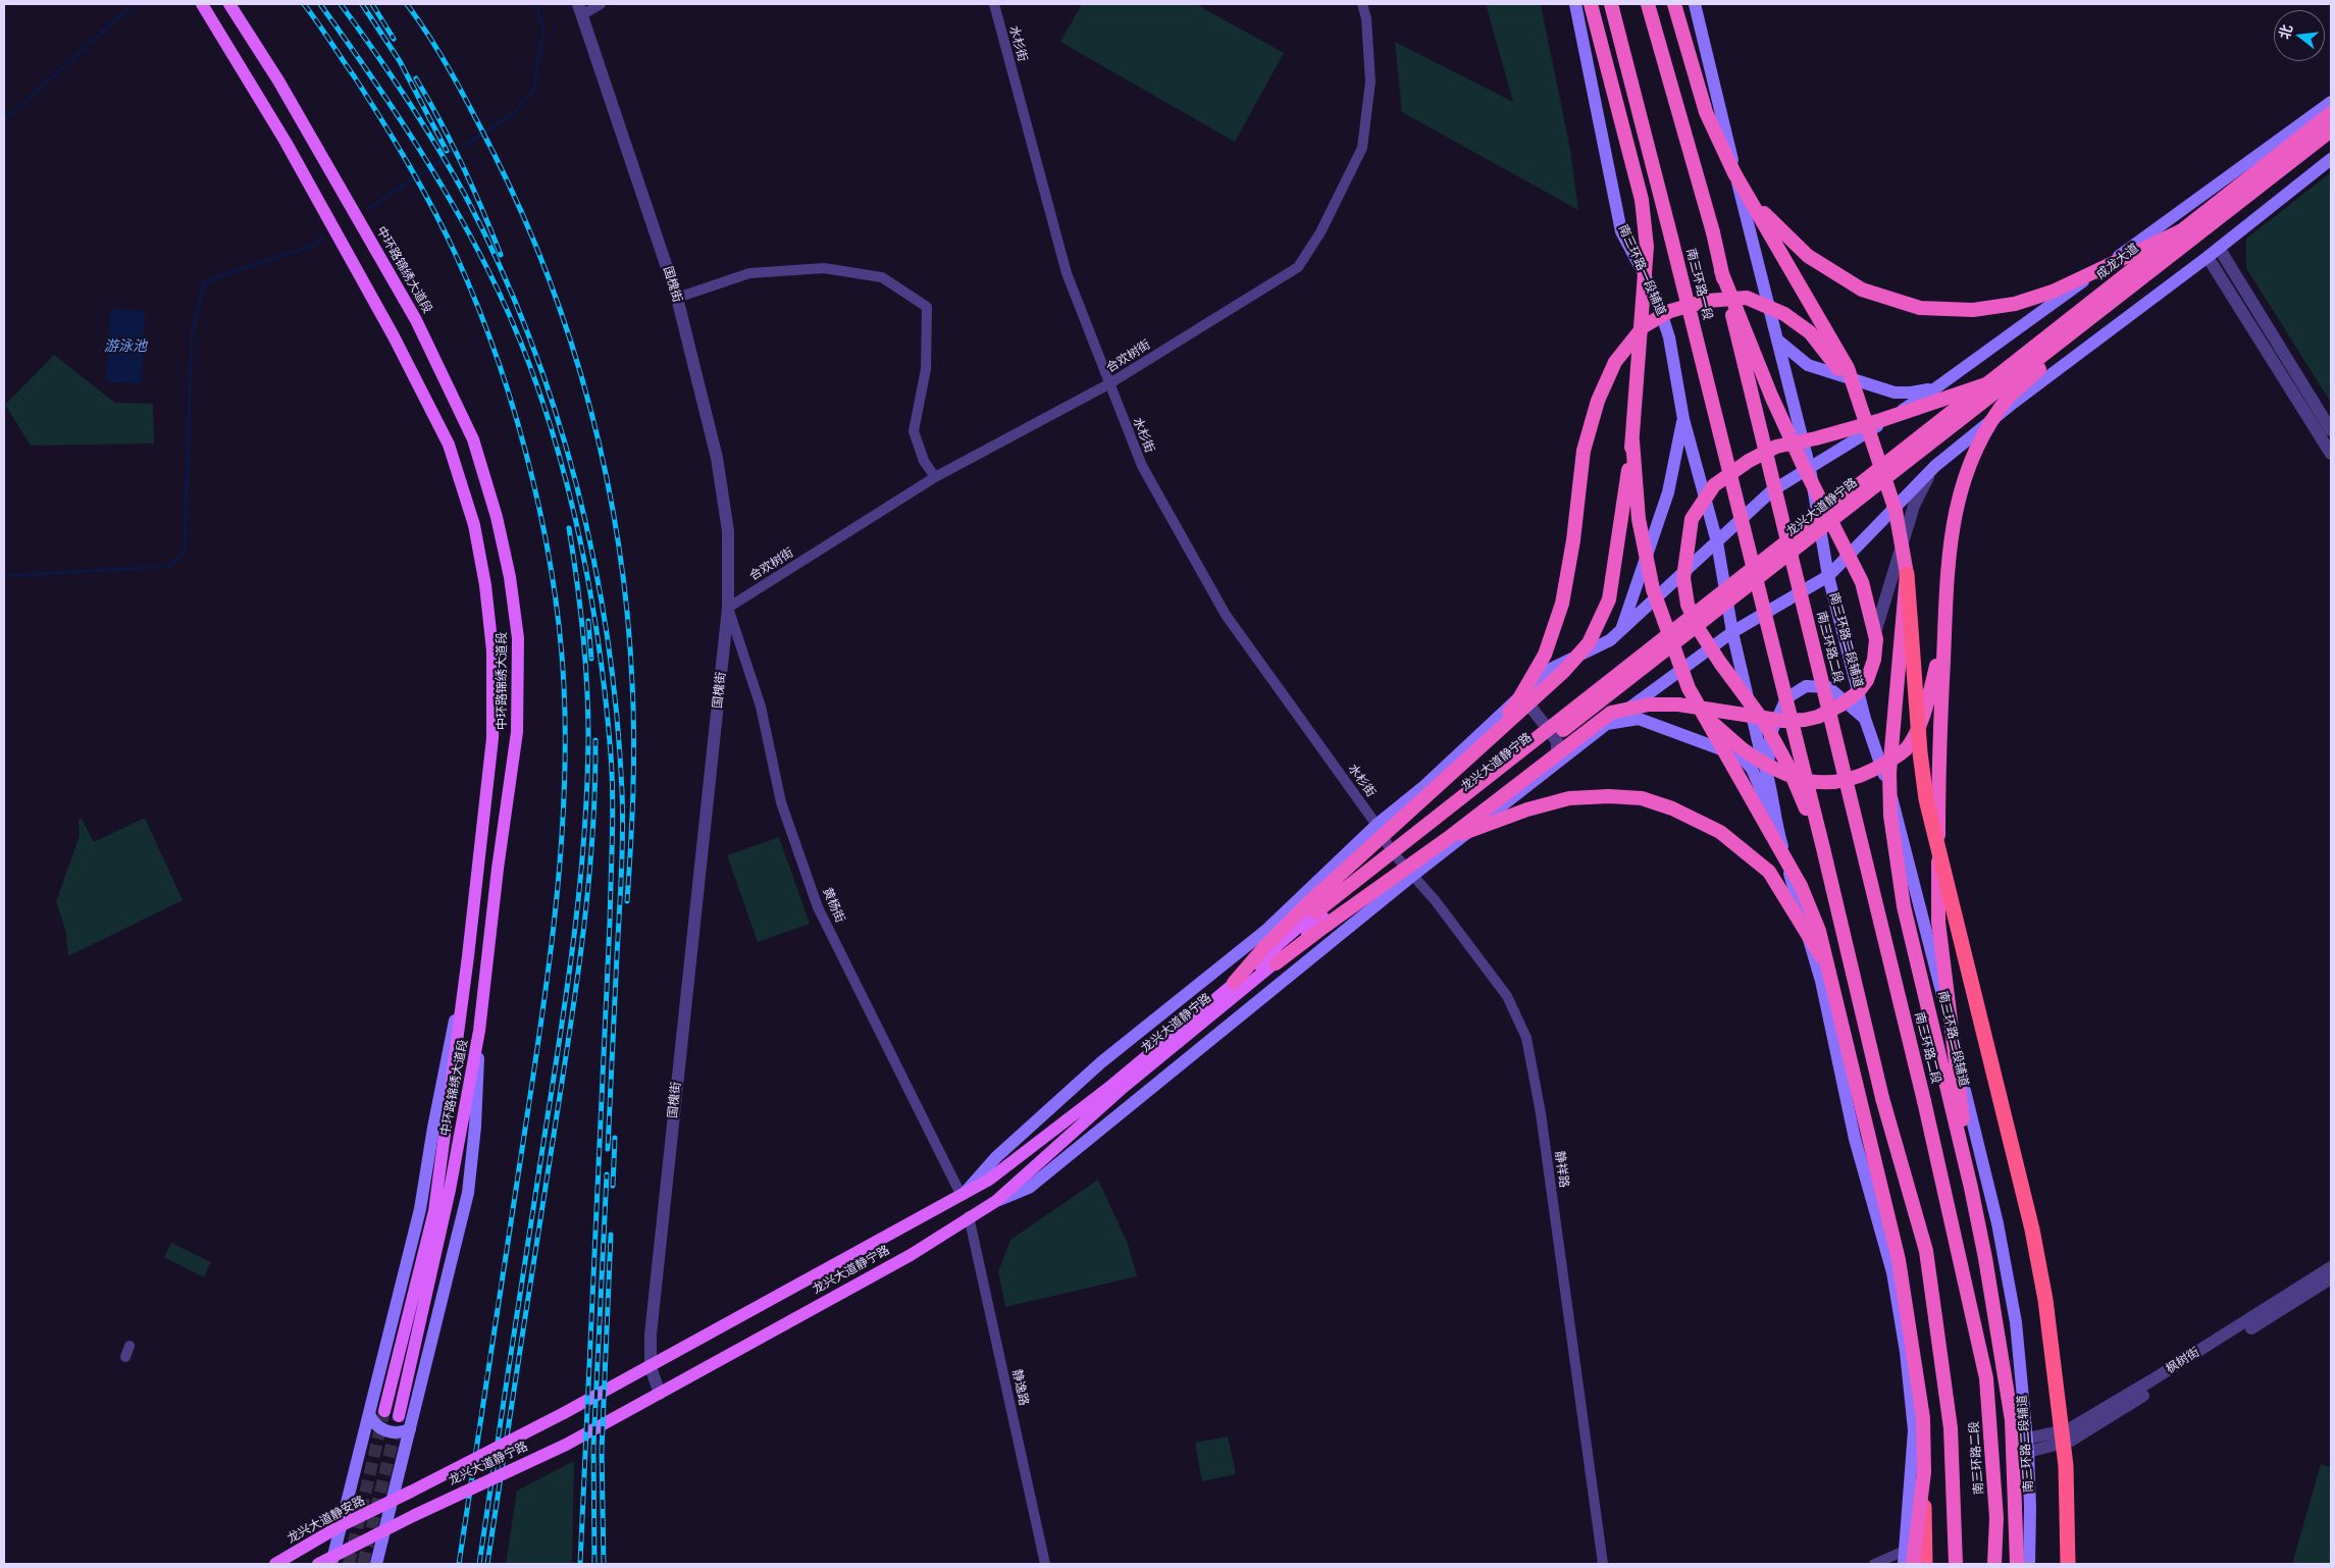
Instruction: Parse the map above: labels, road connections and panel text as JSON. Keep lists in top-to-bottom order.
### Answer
{
  "streets": {
    "highway": [
      "成龙大道",
      "南三环路一段",
      "龙兴大道静宁路",
      "南三环路二段"
    ],
    "main road": [
      "中环路锦绣大道段",
      "南三环路一段辅道",
      "南三环路二段辅道",
      "龙兴大道静安路"
    ],
    "street": [
      "水杉街",
      "国槐街",
      "合欢树街",
      "黄杨街",
      "静祥路",
      "枫树街",
      "静逸路"
    ]
  },
  "crossings": [
    ["水杉街", "合欢树街"],
    ["水杉街", "静祥路"],
    ["成龙大道", "龙兴大道静宁路"],
    ["国槐街", "合欢树街"],
    ["国槐街", "龙兴大道静宁路"],
    ["国槐街", "黄杨街"],
    ["南三环路一段", "南三环路二段"],
    ["合欢树街", "黄杨街"],
    ["龙兴大道静宁路", "黄杨街"],
    ["龙兴大道静宁路", "静逸路"],
    ["龙兴大道静宁路", "龙兴大道静安路"],
    ["南三环路二段辅道", "枫树街"]
  ],
  "water": ["游泳池"],
  "north": "left"
}
